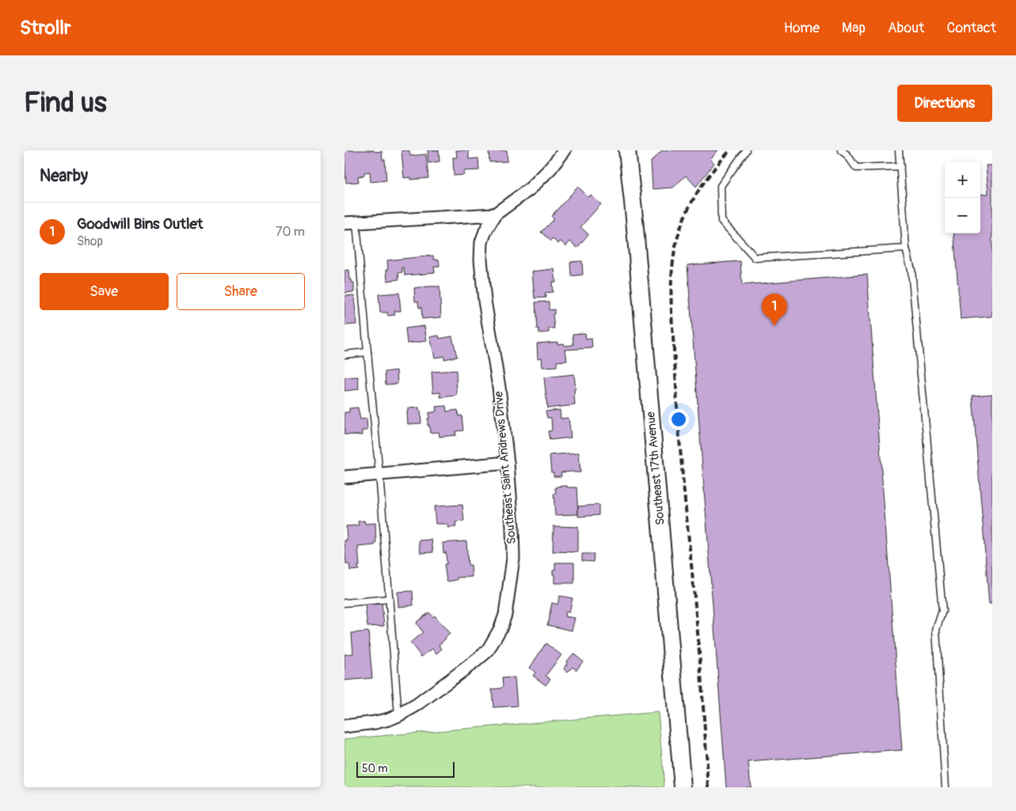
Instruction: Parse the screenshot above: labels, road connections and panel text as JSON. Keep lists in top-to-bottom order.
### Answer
{
  "streets": {
    "main road": ["Southeast 17th Avenue"],
    "street": ["Southeast Saint Andrews Drive"]
  },
  "scale_bar": "50 m",
  "page": {
    "header": "Strollr",
    "nav": [
      "Home",
      "Map",
      "About",
      "Contact"
    ],
    "buttons": [
      "Directions",
      ["Save", "Share"]
    ],
    "title": "Find us",
    "heading": "Nearby",
    "map_buttons": ["+", "−"],
    "list": [
      {
        "mark": "1",
        "name": "Goodwill Bins Outlet",
        "note": "Shop",
        "value": "70 m"
      }
    ],
    "pins": "1",
    "scale": "50 m"
  }
}
